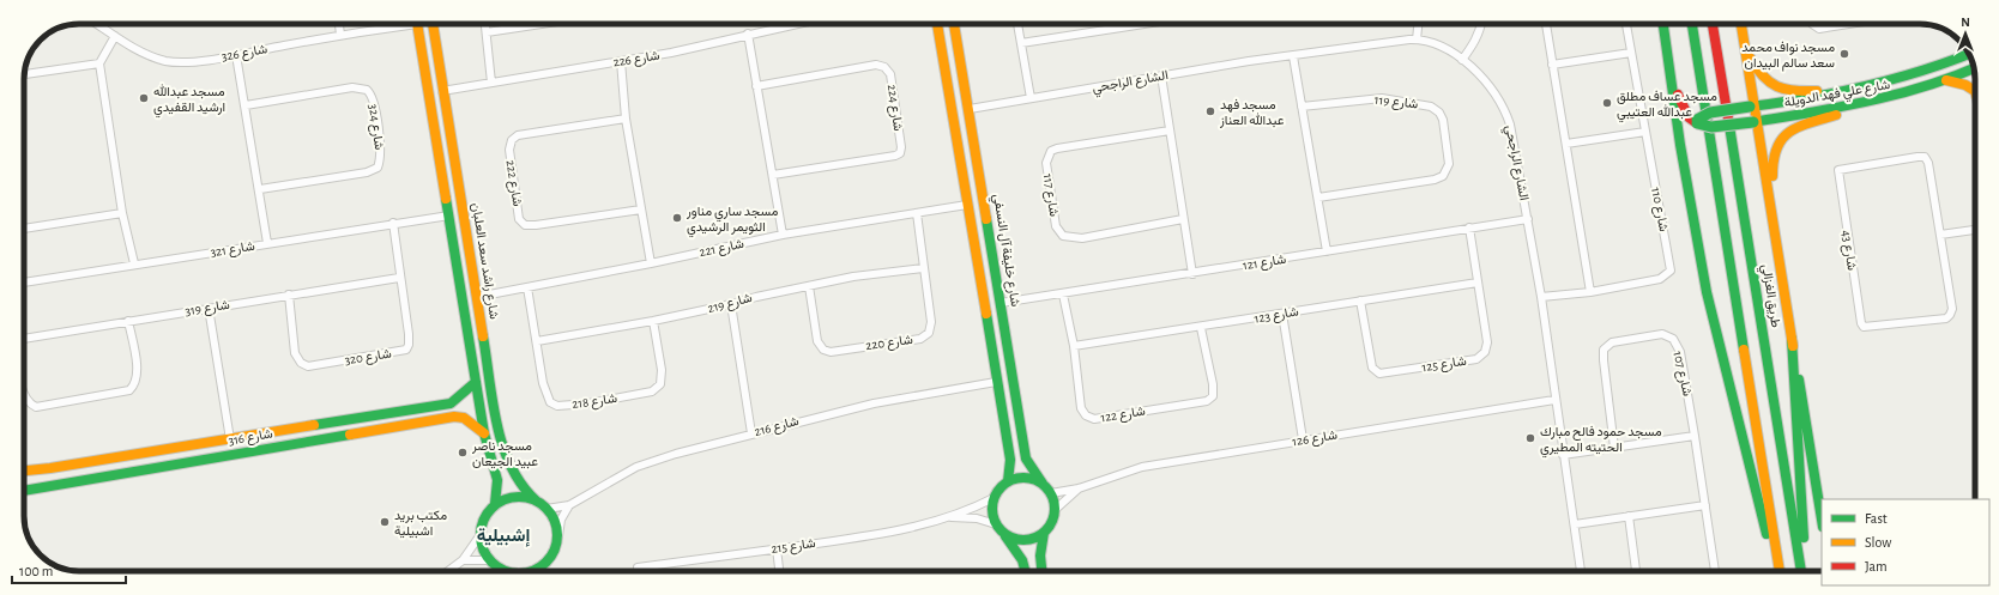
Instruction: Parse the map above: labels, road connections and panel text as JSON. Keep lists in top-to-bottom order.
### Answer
{
  "streets": {
    "main road": [
      "شارع علي فهد الدويلة",
      "شارع خليفة آل النسفي",
      "شارع راشد سعد العلبان",
      "طريق الغزالي",
      "شارع 316"
    ],
    "street": [
      "شارع 326",
      "شارع 226",
      "الشارع الراجحي",
      "شارع 119",
      "شارع 224",
      "شارع 324",
      "شارع 222",
      "شارع 117",
      "شارع 110",
      "شارع 221",
      "شارع 321",
      "شارع 43",
      "شارع 121",
      "شارع 219",
      "شارع 319",
      "شارع 123",
      "شارع 220",
      "شارع 320",
      "شارع 125",
      "شارع 107",
      "شارع 218",
      "شارع 122",
      "شارع 216",
      "شارع 126",
      "شارع 215"
    ]
  },
  "crossings": [
    ["شارع 226", "شارع راشد سعد العلبان"],
    ["الشارع الراجحي", "شارع 110"],
    ["الشارع الراجحي", "شارع خليفة آل النسفي"],
    ["الشارع الراجحي", "شارع 121"],
    ["الشارع الراجحي", "شارع 126"],
    ["شارع 221", "شارع راشد سعد العلبان"],
    ["شارع 221", "شارع 220"],
    ["شارع 221", "شارع 218"],
    ["شارع 321", "شارع 320"],
    ["شارع خليفة آل النسفي", "شارع 121"],
    ["شارع خليفة آل النسفي", "شارع 126"],
    ["شارع خليفة آل النسفي", "شارع 215"],
    ["شارع 121", "شارع 125"],
    ["شارع 121", "شارع 122"],
    ["شارع 219", "شارع 220"],
    ["شارع 219", "شارع 218"],
    ["شارع 319", "شارع 320"],
    ["شارع 123", "شارع 125"],
    ["شارع 123", "شارع 122"],
    ["شارع 126", "شارع 215"]
  ],
  "districts": ["إشبيلية"],
  "places": [
    "مسجد نواف محمد سعد سالم البيدان",
    "مسجد عبدالله ارشيد القفيدي",
    "مسجد عساف مطلق عبدالله العتيبي",
    "مسجد فهد عبدالله العناز",
    "مسجد ساري مناور الثويمر الرشيدي",
    "مسجد حمود فالح مبارك الحتيته المطيري",
    "مسجد ناصر عبيد الجيعان",
    "مكتب بريد اشبيلية"
  ],
  "legend": ["Fast", "Slow", "Jam"],
  "scale_bar": "100 m",
  "north": "top"
}
